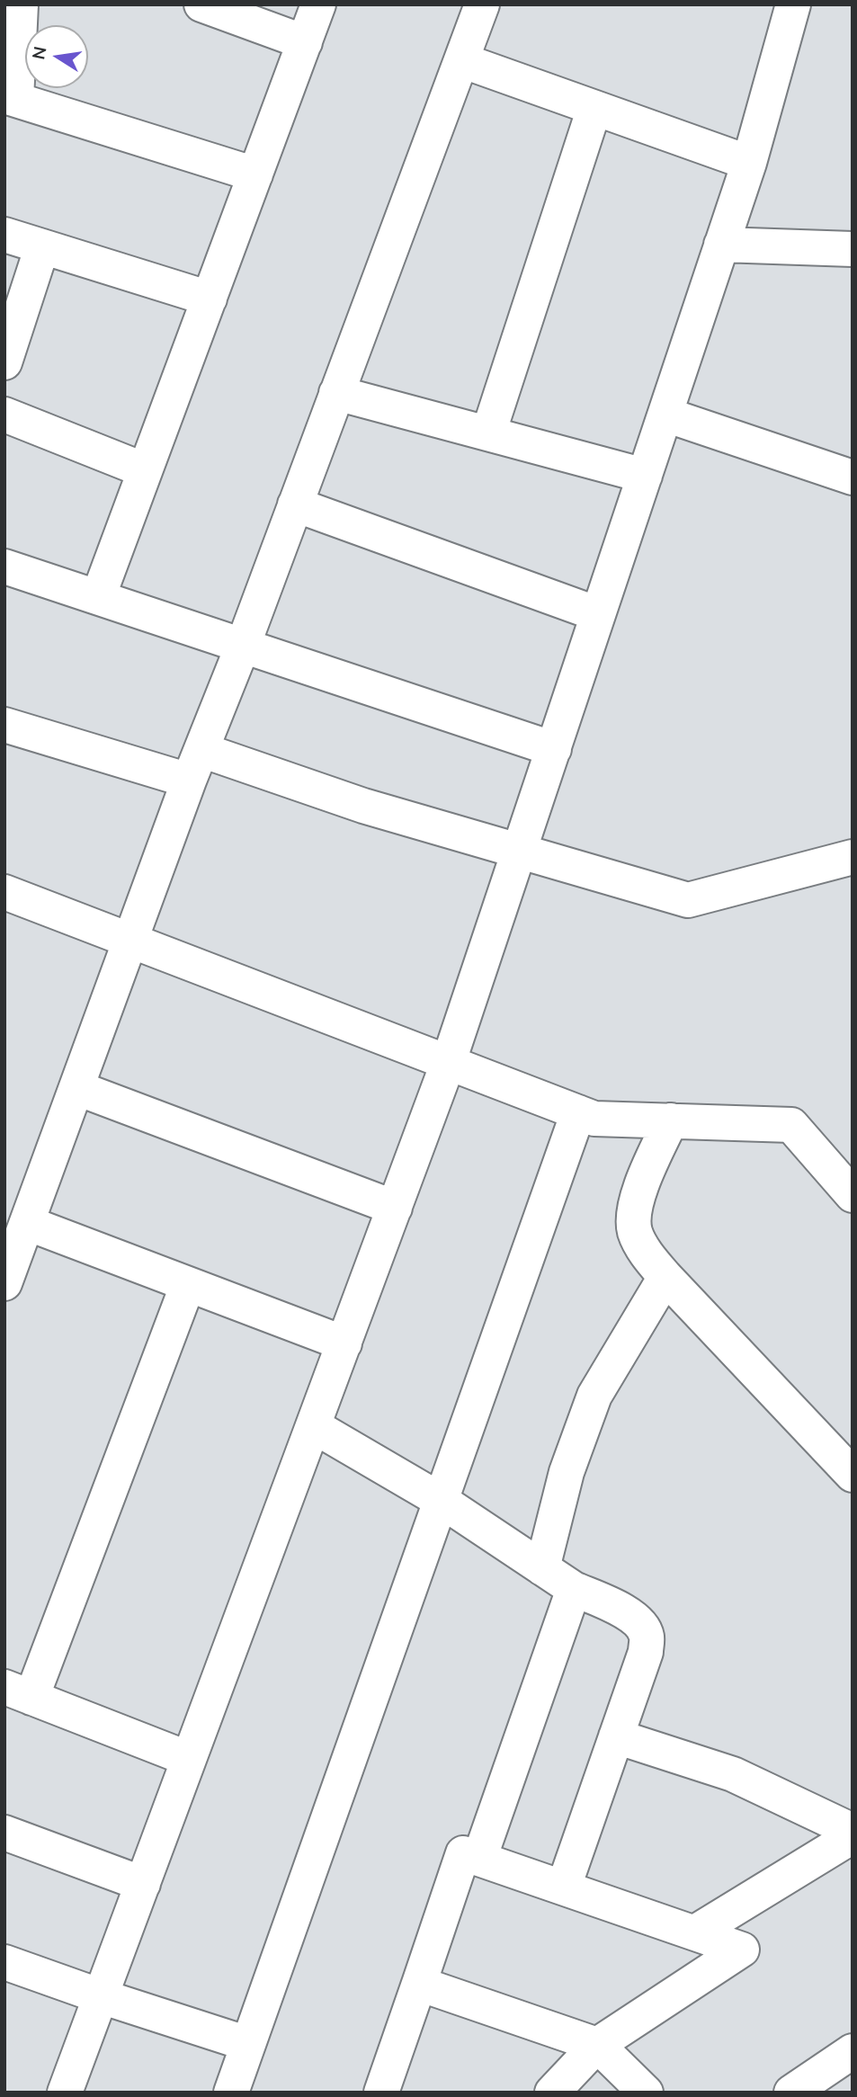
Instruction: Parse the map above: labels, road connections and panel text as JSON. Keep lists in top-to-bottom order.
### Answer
{
  "north": "left"
}
